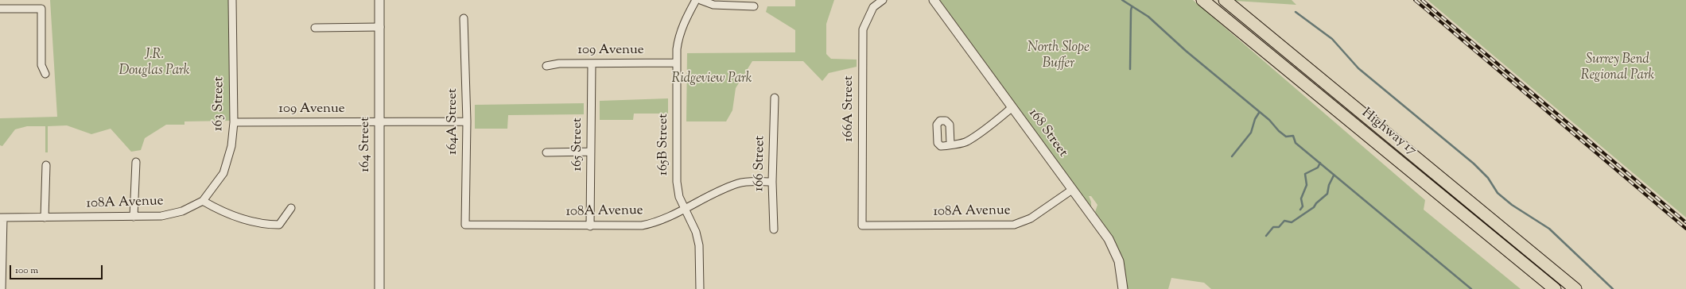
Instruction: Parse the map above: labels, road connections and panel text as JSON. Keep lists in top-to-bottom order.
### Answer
{
  "streets": {
    "highway": ["Highway 17"],
    "street": [
      "109 Avenue",
      "163 Street",
      "166A Street",
      "164A Street",
      "168 Street",
      "164 Street",
      "165 Street",
      "165B Street",
      "166 Street",
      "108A Avenue"
    ]
  },
  "crossings": [
    ["109 Avenue", "163 Street"],
    ["109 Avenue", "164A Street"],
    ["109 Avenue", "164 Street"],
    ["109 Avenue", "165 Street"],
    ["109 Avenue", "165B Street"],
    ["163 Street", "108A Avenue"],
    ["166A Street", "108A Avenue"],
    ["164A Street", "108A Avenue"],
    ["168 Street", "108A Avenue"],
    ["165 Street", "108A Avenue"],
    ["165B Street", "108A Avenue"],
    ["166 Street", "108A Avenue"]
  ],
  "parks": [
    "North Slope Buffer",
    "J.R. Douglas Park",
    "Surrey Bend Regional Park",
    "Ridgeview Park"
  ],
  "scale_bar": "100 m"
}
